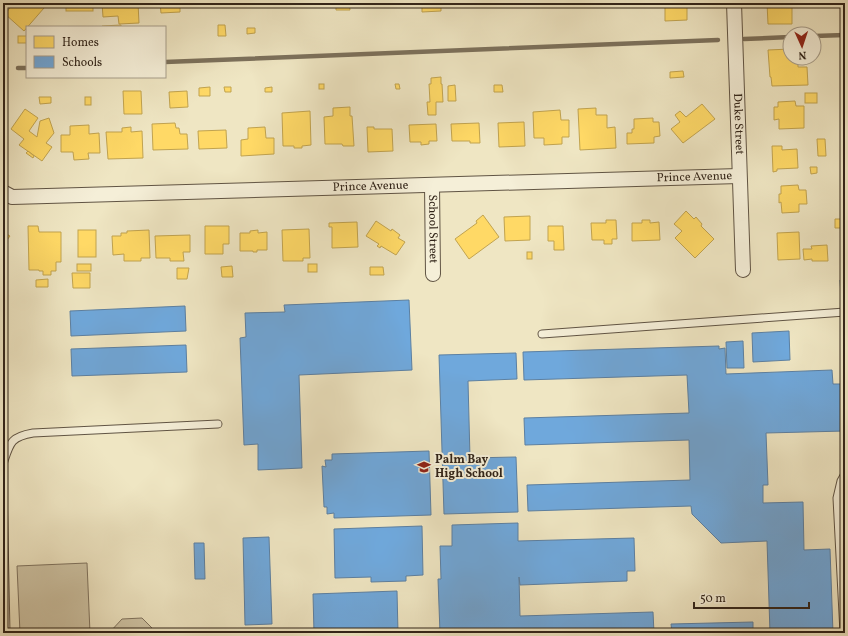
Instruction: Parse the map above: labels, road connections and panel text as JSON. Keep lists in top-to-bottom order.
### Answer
{
  "streets": {
    "street": ["Duke Street", "Prince Avenue", "School Street"]
  },
  "crossings": [
    ["Duke Street", "Prince Avenue"],
    ["Prince Avenue", "School Street"]
  ],
  "places": {
    "school or university": ["Palm Bay High School"]
  },
  "legend": ["Homes", "Schools"],
  "scale_bar": "50 m",
  "north": "bottom"
}
